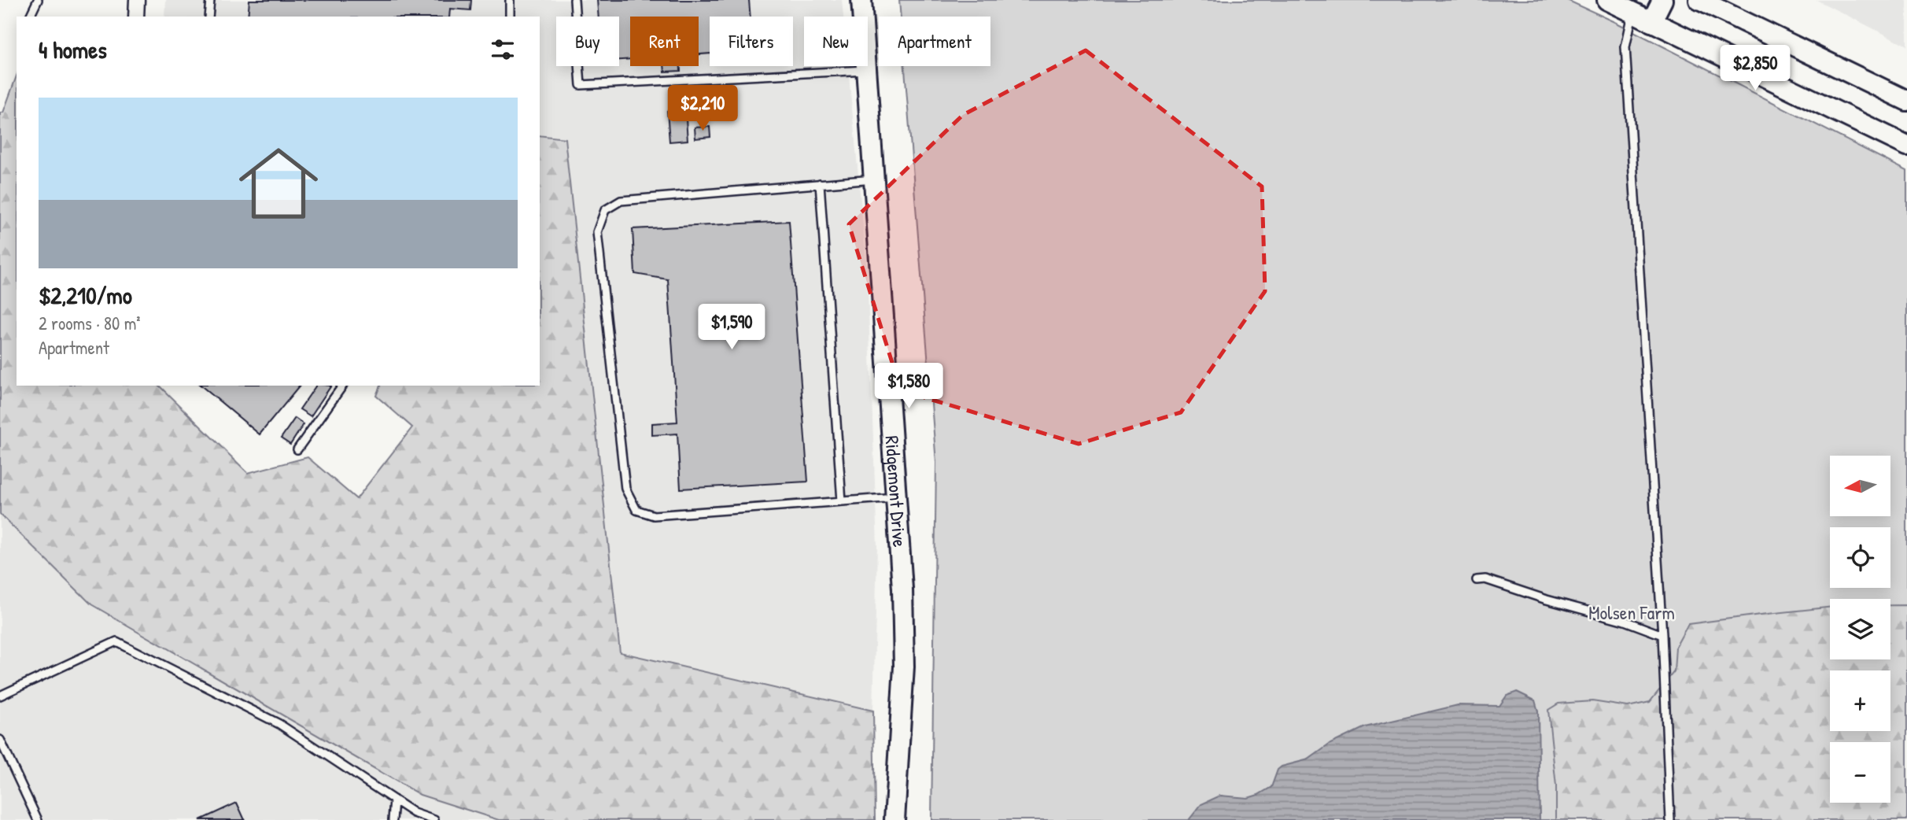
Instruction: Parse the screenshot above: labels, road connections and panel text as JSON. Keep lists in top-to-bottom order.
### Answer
{
  "streets": {
    "street": ["Ridgemont Drive"]
  },
  "parks": ["Molsen Farm"],
  "north": "left",
  "page": {
    "chip": [
      "Buy",
      "Rent",
      "Filters",
      "New",
      "Apartment"
    ],
    "heading": "4 homes",
    "price": [
      "$2,850",
      "$2,210",
      "$1,590",
      "$1,580"
    ],
    "list": [
      {
        "name": "$2,210/mo",
        "note": "2 rooms · 80 m² · Apartment"
      }
    ],
    "map_buttons": ["+", "−"]
  }
}
